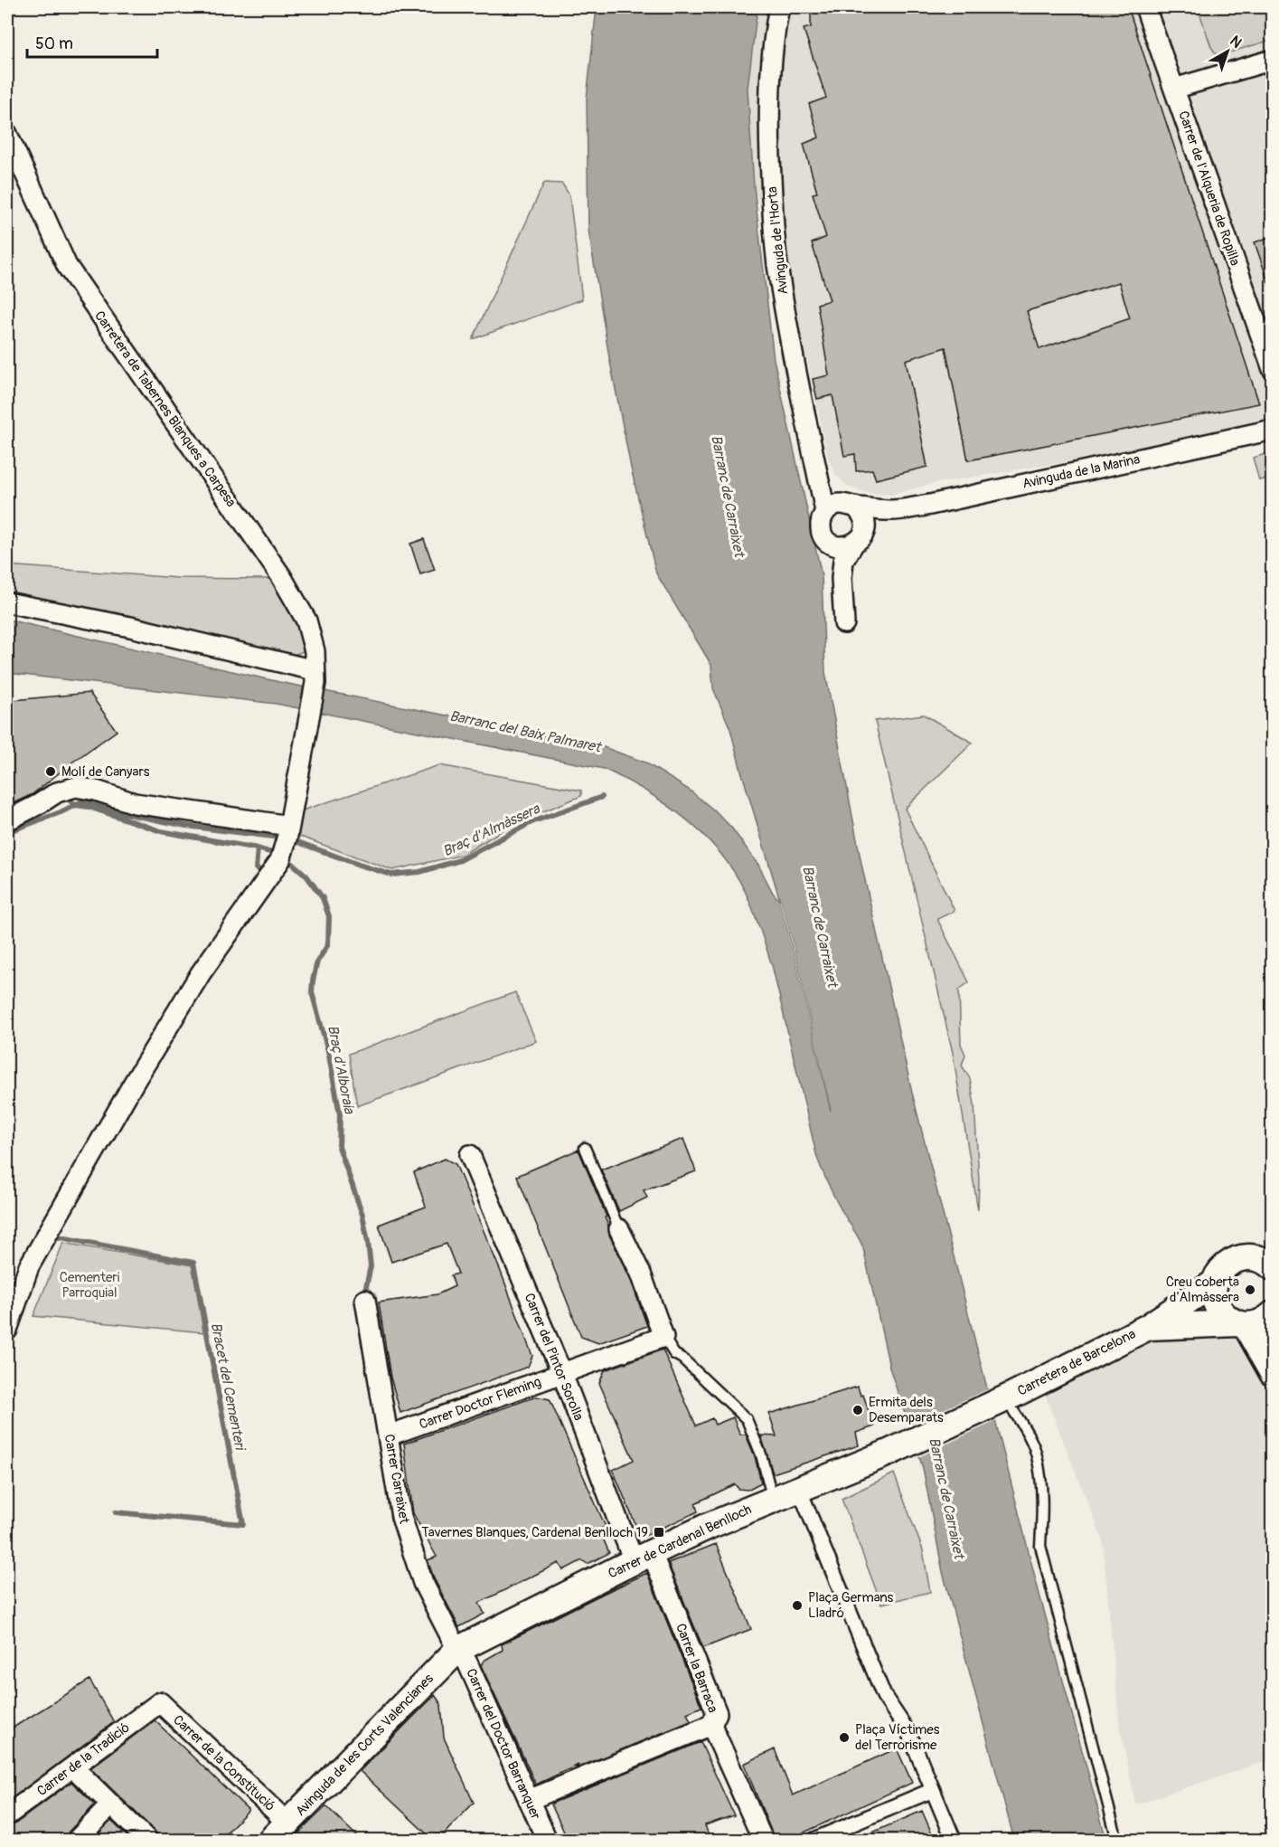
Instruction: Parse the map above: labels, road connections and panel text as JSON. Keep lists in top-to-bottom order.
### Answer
{
  "streets": {
    "main road": ["Carretera de Barcelona", "Carrer de Cardenal Benlloch", "Avinguda de les Corts Valencianes"],
    "street": [
      "Carrer de l'Alqueria de Ropilla",
      "Avinguda de l'Horta",
      "Carretera de Tabernes Blanques a Carpesa",
      "Avinguda de la Marina",
      "Carrer del Pintor Sorolla",
      "Carrer Doctor Fleming",
      "Carrer Carraixet",
      "Carrer la Barraca",
      "Carrer del Doctor Barranquer",
      "Carrer de la Tradició",
      "Carrer de la Constitució"
    ]
  },
  "crossings": [
    ["Avinguda de l'Horta", "Avinguda de la Marina"],
    ["Carrer del Pintor Sorolla", "Carrer Doctor Fleming"],
    ["Carrer del Pintor Sorolla", "Carrer de Cardenal Benlloch"],
    ["Carrer del Pintor Sorolla", "Carrer la Barraca"],
    ["Carretera de Barcelona", "Carrer de Cardenal Benlloch"],
    ["Carrer Doctor Fleming", "Carrer Carraixet"],
    ["Carrer Carraixet", "Carrer de Cardenal Benlloch"],
    ["Carrer Carraixet", "Carrer del Doctor Barranquer"],
    ["Carrer Carraixet", "Avinguda de les Corts Valencianes"],
    ["Carrer de Cardenal Benlloch", "Carrer la Barraca"],
    ["Carrer de Cardenal Benlloch", "Carrer del Doctor Barranquer"],
    ["Carrer de Cardenal Benlloch", "Avinguda de les Corts Valencianes"],
    ["Carrer del Doctor Barranquer", "Avinguda de les Corts Valencianes"],
    ["Avinguda de les Corts Valencianes", "Carrer de la Constitució"],
    ["Carrer de la Tradició", "Carrer de la Constitució"]
  ],
  "water": [
    "Barranc de Carraixet",
    "Barranc del Baix Palmaret",
    "Braç d'Almàssera",
    "Braç d'Alboraia",
    "Bracet del Cementeri"
  ],
  "parks": ["Cementeri Parroquial"],
  "places": {
    "other": [
      "Molí de Canyars",
      "Creu coberta d'Almàssera",
      "Ermita dels Desemparats",
      "Plaça Germans Lladró",
      "Plaça Víctimes del Terrorisme"
    ],
    "transit": ["Tavernes Blanques, Cardenal Benlloch 19"]
  },
  "scale_bar": "50 m",
  "north": "top right"
}
